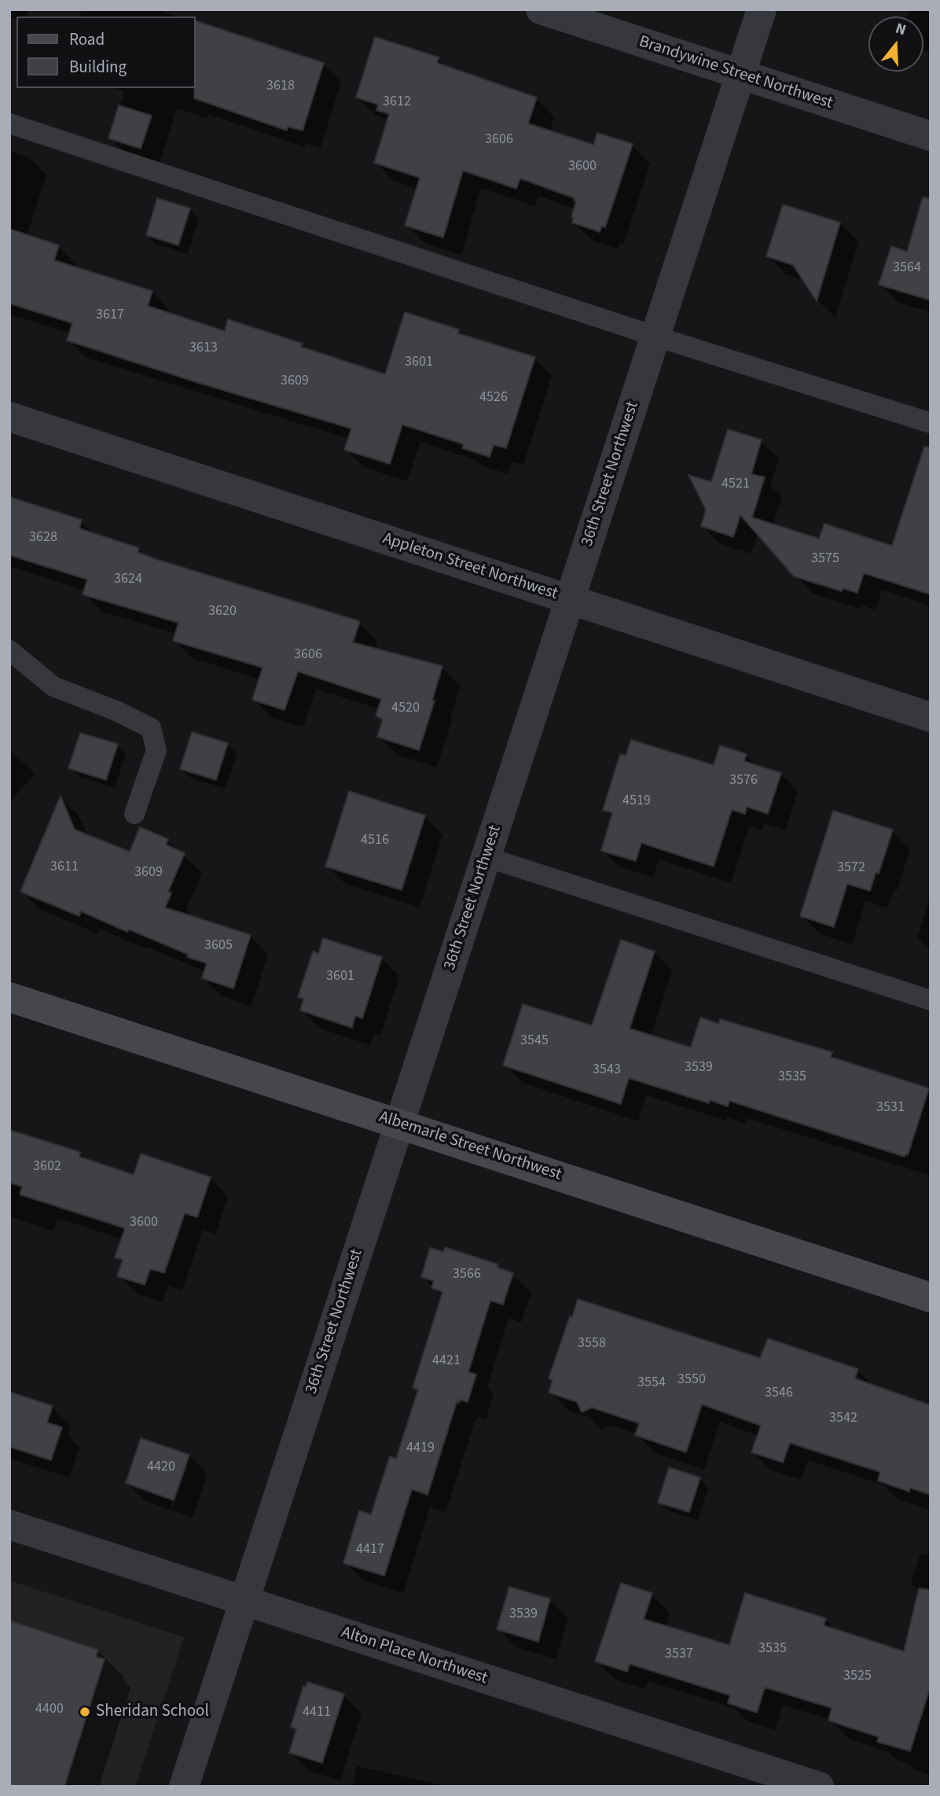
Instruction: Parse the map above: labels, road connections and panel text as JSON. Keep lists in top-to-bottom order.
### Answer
{
  "streets": {
    "street": [
      "Brandywine Street Northwest",
      "36th Street Northwest",
      "Appleton Street Northwest",
      "Albemarle Street Northwest",
      "Alton Place Northwest"
    ]
  },
  "crossings": [
    ["Brandywine Street Northwest", "36th Street Northwest"],
    ["36th Street Northwest", "Appleton Street Northwest"],
    ["36th Street Northwest", "Albemarle Street Northwest"],
    ["36th Street Northwest", "Alton Place Northwest"]
  ],
  "places": ["Sheridan School"],
  "house_numbers": [
    "3618",
    "3612",
    "3606",
    "3600",
    "3564",
    "3617",
    "3613",
    "3601",
    "3609",
    "4526",
    "4521",
    "3628",
    "3575",
    "3624",
    "3620",
    "3606",
    "4520",
    "3576",
    "4519",
    "4516",
    "3611",
    "3572",
    "3609",
    "3605",
    "3601",
    "3545",
    "3539",
    "3543",
    "3535",
    "3531",
    "3602",
    "3600",
    "3566",
    "3558",
    "4421",
    "3550",
    "3554",
    "3546",
    "3542",
    "4419",
    "4420",
    "4417",
    "3539",
    "3535",
    "3537",
    "3525",
    "4400",
    "4411"
  ],
  "legend": ["Road", "Building"],
  "north": "top"
}
